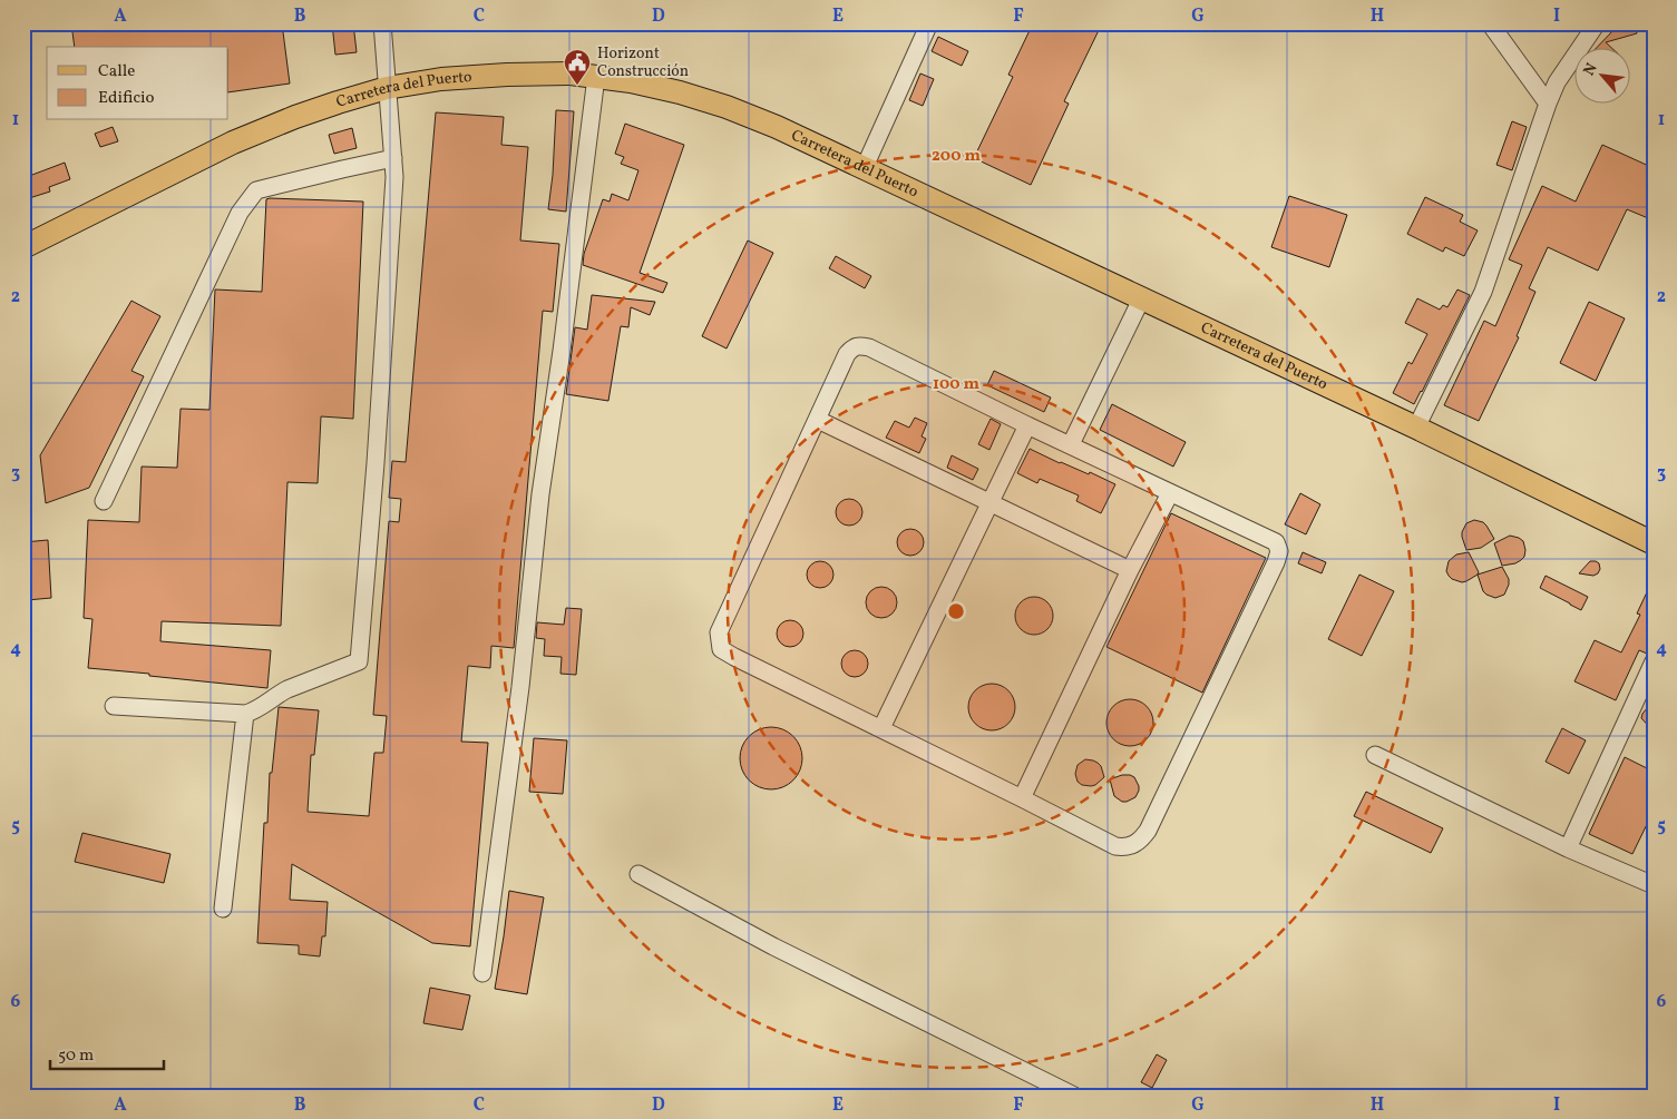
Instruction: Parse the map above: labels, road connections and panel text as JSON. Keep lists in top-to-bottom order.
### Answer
{
  "streets": {
    "main road": ["Carretera del Puerto"]
  },
  "places": {
    "public building": ["Horizont Construcción"]
  },
  "legend": ["Calle", "Edificio"],
  "scale_bar": "50 m",
  "north": "top left",
  "grid": {
    "columns": [
      "A",
      "B",
      "C",
      "D",
      "E",
      "F",
      "G",
      "H",
      "I"
    ],
    "rows": [
      "1",
      "2",
      "3",
      "4",
      "5",
      "6"
    ]
  },
  "rings": ["200 m", "100 m"]
}
